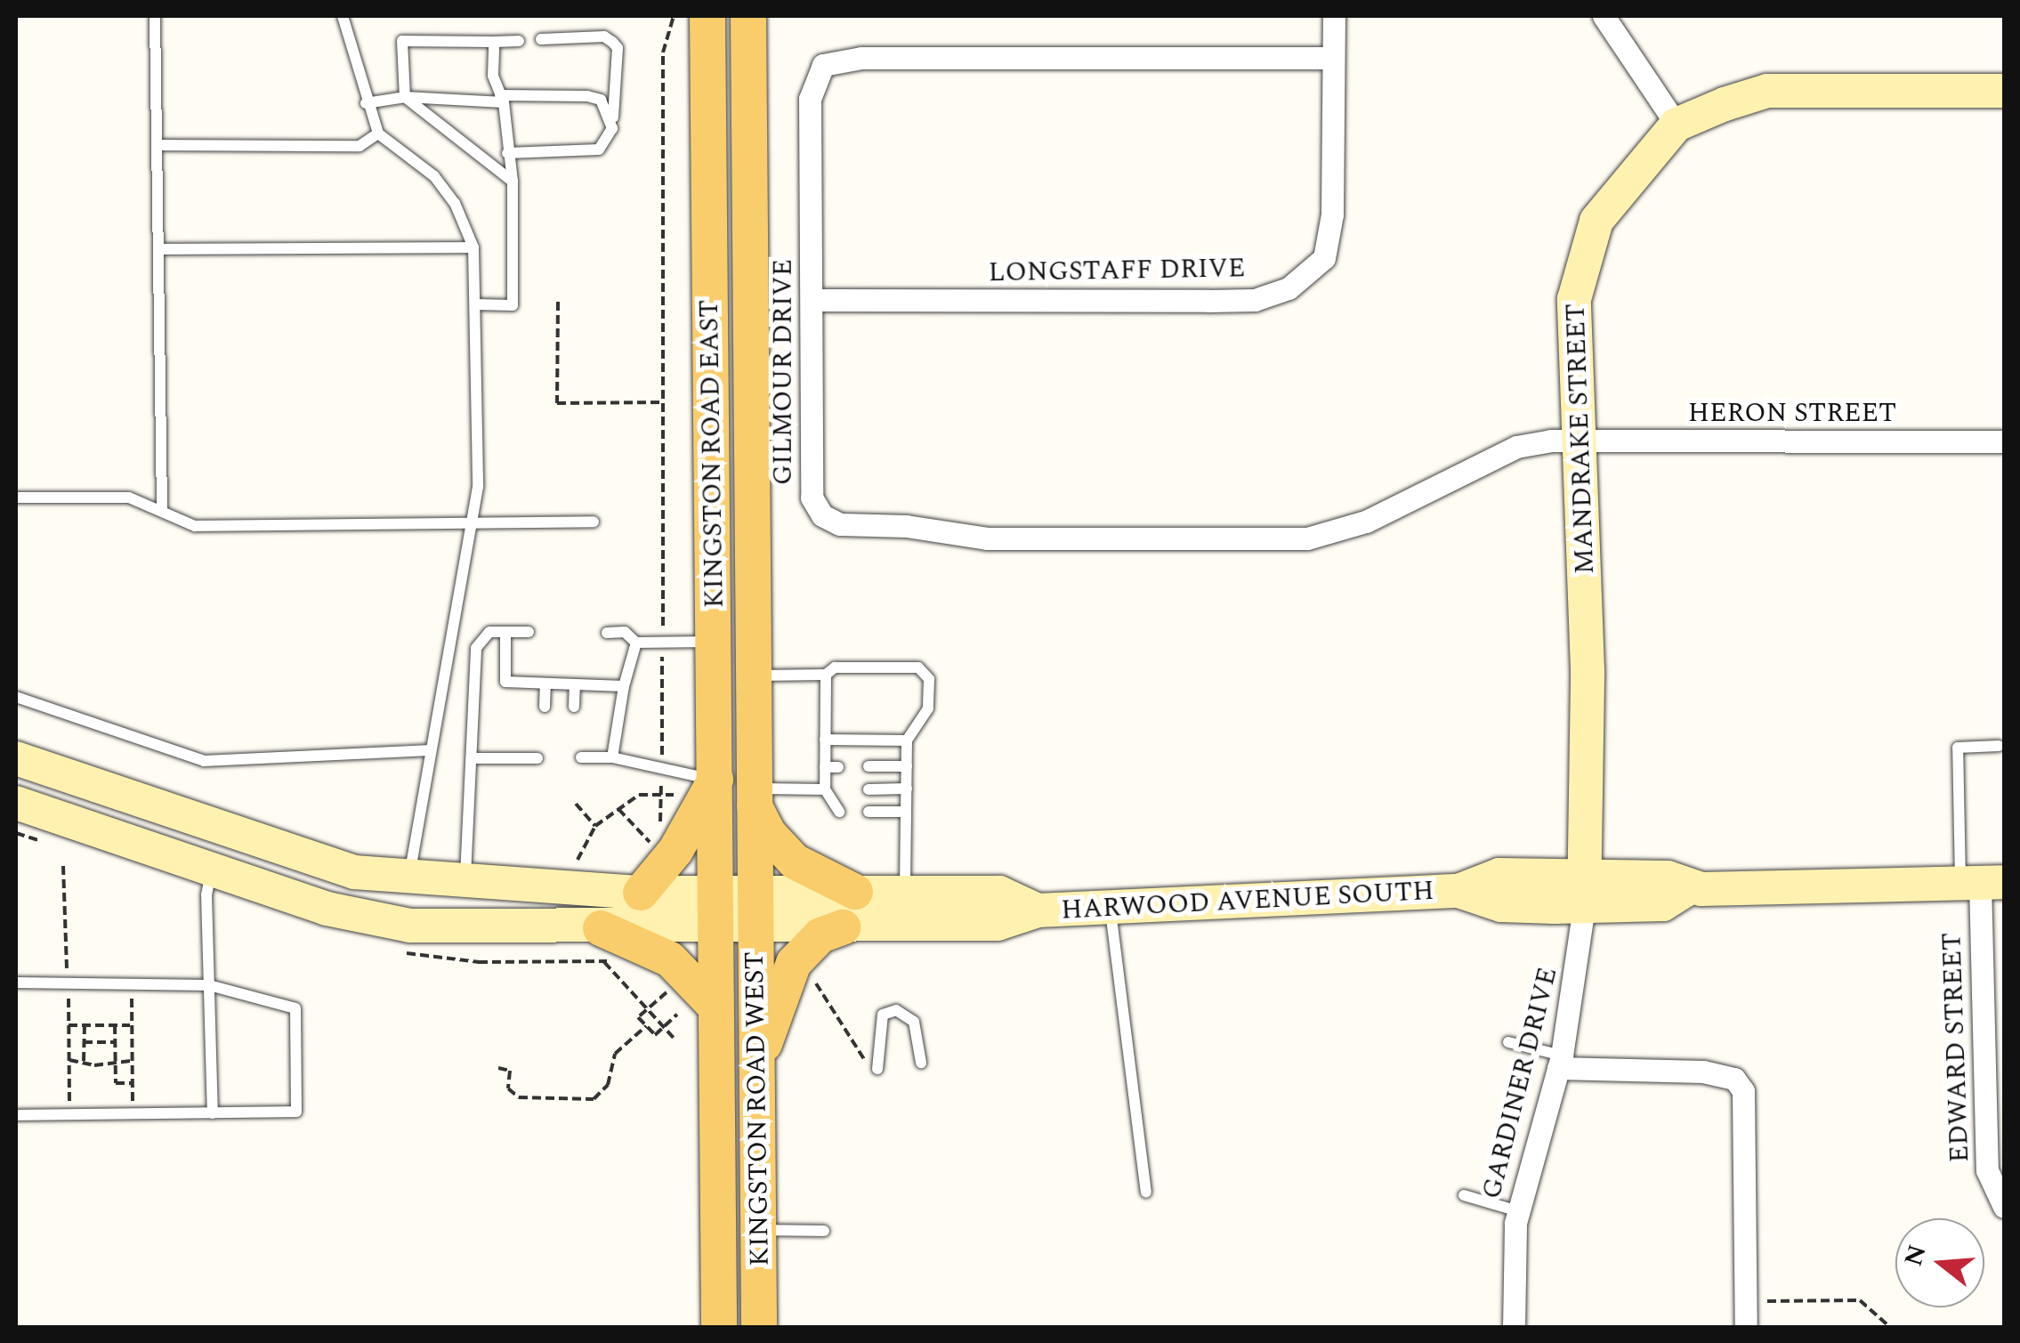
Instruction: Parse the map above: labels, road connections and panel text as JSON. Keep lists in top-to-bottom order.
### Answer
{
  "streets": {
    "main road": [
      "MANDRAKE STREET",
      "KINGSTON ROAD EAST",
      "HARWOOD AVENUE SOUTH",
      "KINGSTON ROAD WEST"
    ],
    "street": [
      "LONGSTAFF DRIVE",
      "GILMOUR DRIVE",
      "HERON STREET",
      "EDWARD STREET",
      "GARDINER DRIVE"
    ]
  },
  "crossings": [
    ["LONGSTAFF DRIVE", "GILMOUR DRIVE"],
    ["GILMOUR DRIVE", "HERON STREET"],
    ["GILMOUR DRIVE", "MANDRAKE STREET"],
    ["HERON STREET", "MANDRAKE STREET"],
    ["MANDRAKE STREET", "HARWOOD AVENUE SOUTH"],
    ["MANDRAKE STREET", "GARDINER DRIVE"],
    ["KINGSTON ROAD EAST", "HARWOOD AVENUE SOUTH"],
    ["KINGSTON ROAD EAST", "KINGSTON ROAD WEST"],
    ["HARWOOD AVENUE SOUTH", "EDWARD STREET"],
    ["HARWOOD AVENUE SOUTH", "GARDINER DRIVE"],
    ["HARWOOD AVENUE SOUTH", "KINGSTON ROAD WEST"]
  ],
  "north": "left"
}
